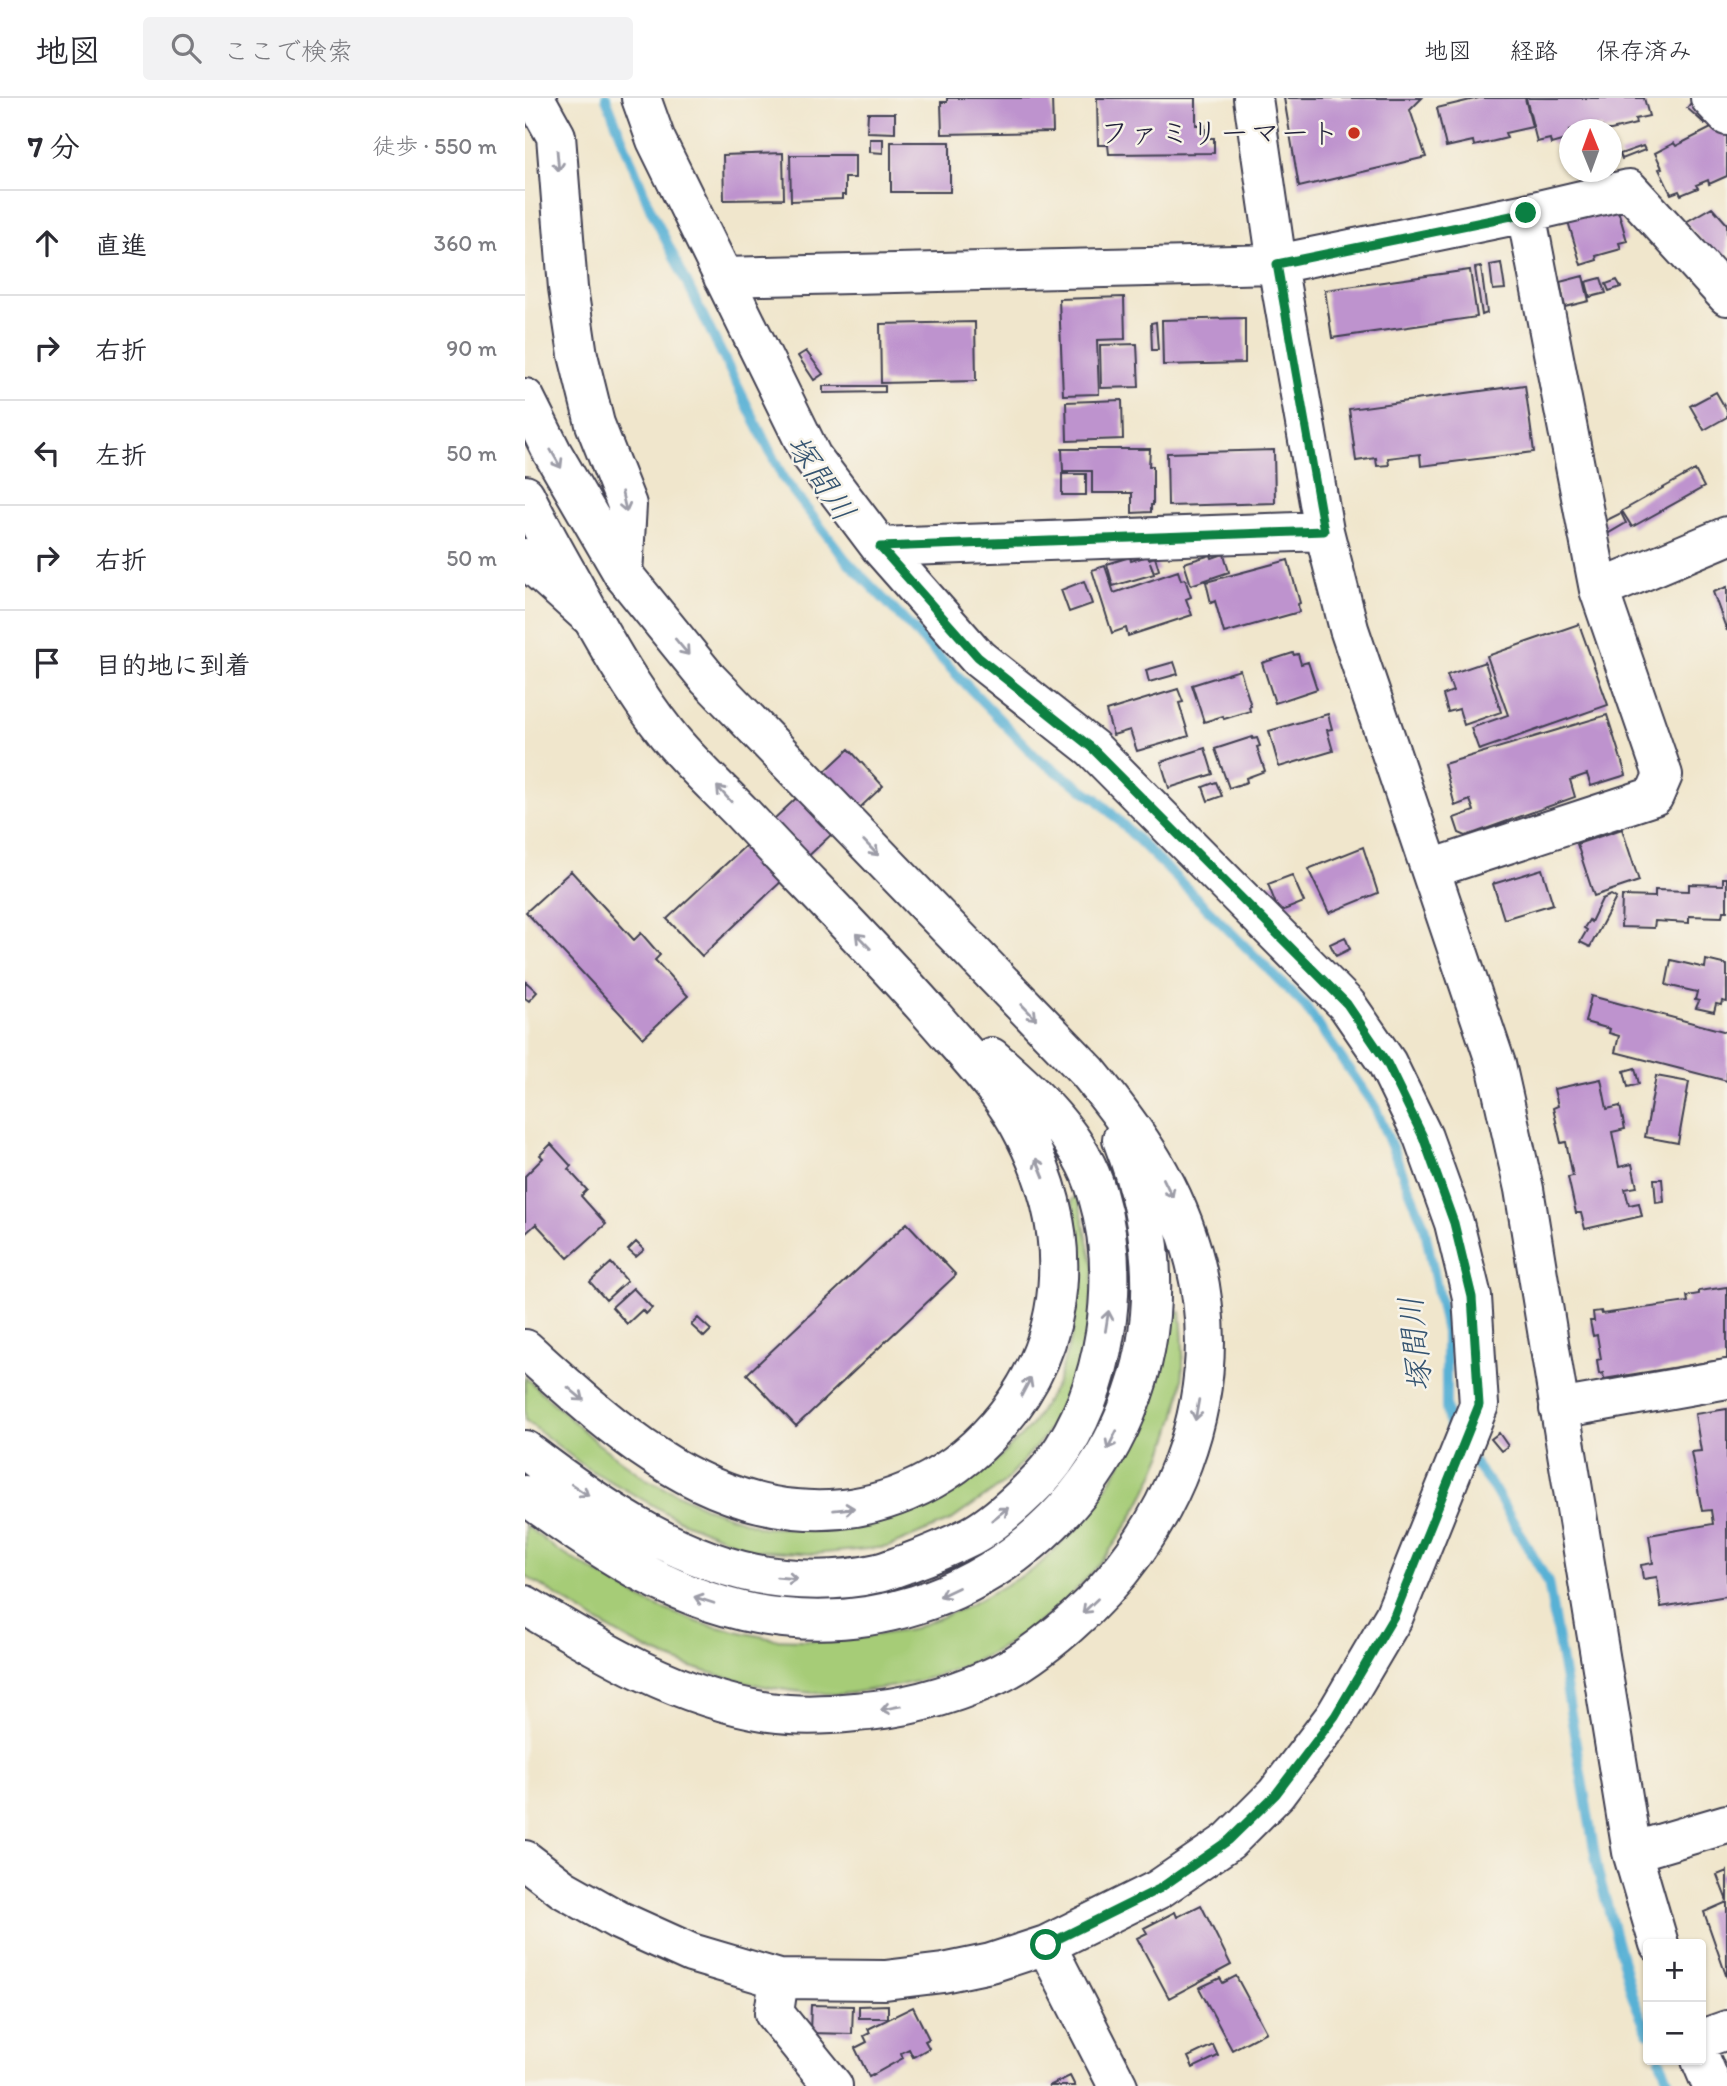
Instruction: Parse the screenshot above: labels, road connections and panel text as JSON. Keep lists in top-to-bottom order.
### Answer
{
  "water": ["塚間川"],
  "places": ["ファミリーマート"],
  "north": "top",
  "page": {
    "header": "地図",
    "search": "ここで検索",
    "nav": ["地図", "経路", "保存済み"],
    "heading": ["7 分", "徒歩 · 550 m"],
    "list": [
      ["直進", "360 m"],
      ["右折", "90 m"],
      ["左折", "50 m"],
      ["右折", "50 m"],
      "目的地に到着"
    ],
    "map_buttons": ["+", "−"]
  }
}
